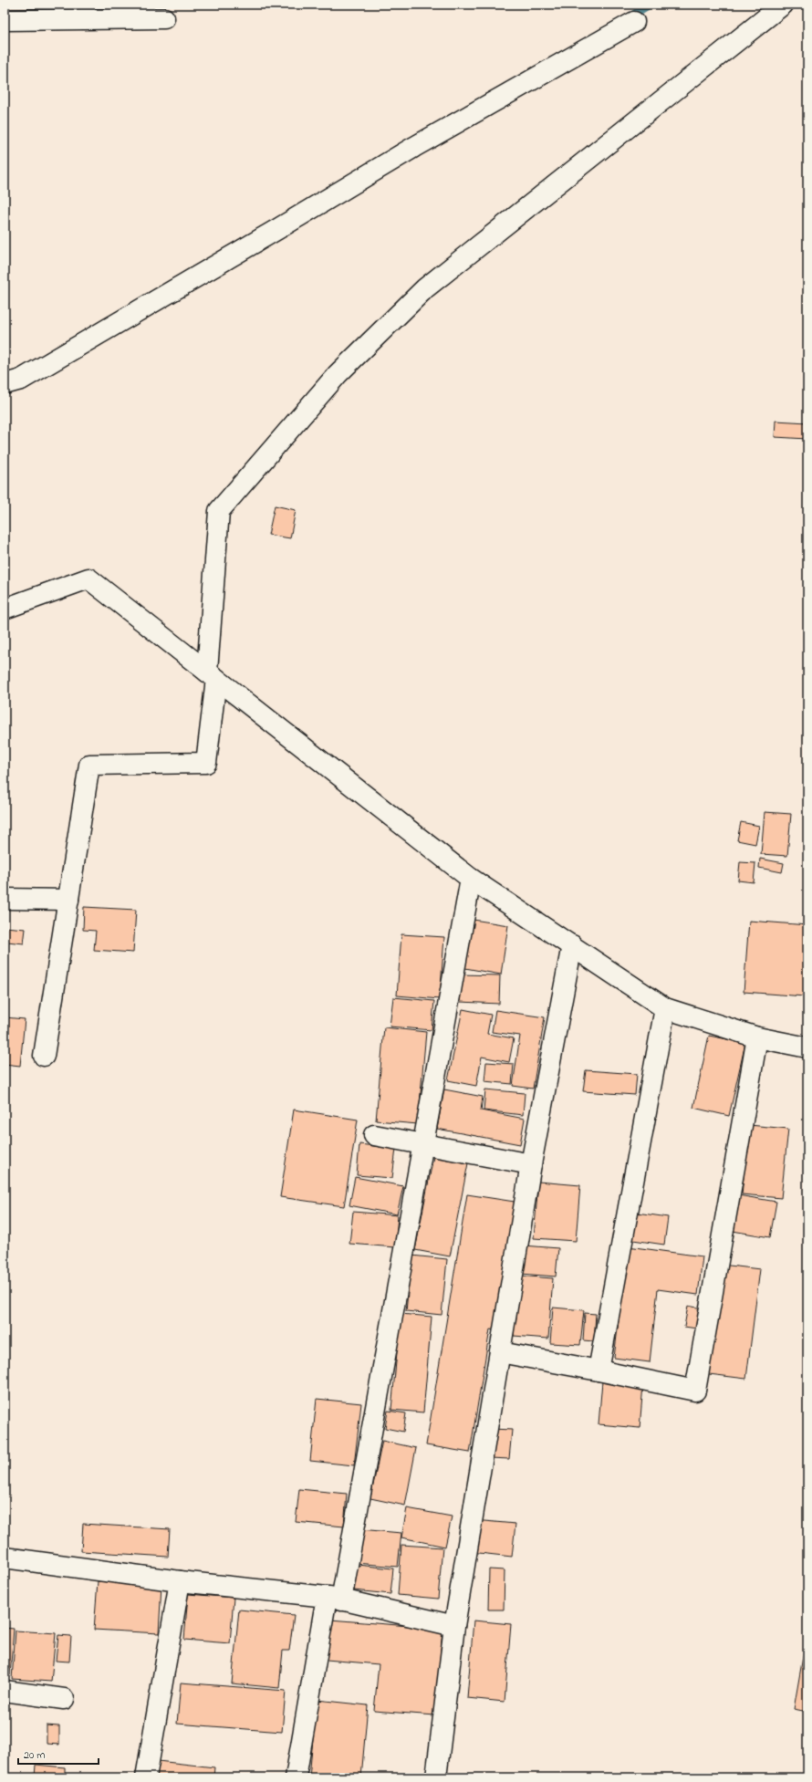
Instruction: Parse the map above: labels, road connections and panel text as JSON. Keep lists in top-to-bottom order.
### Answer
{
  "scale_bar": "20 m"
}
